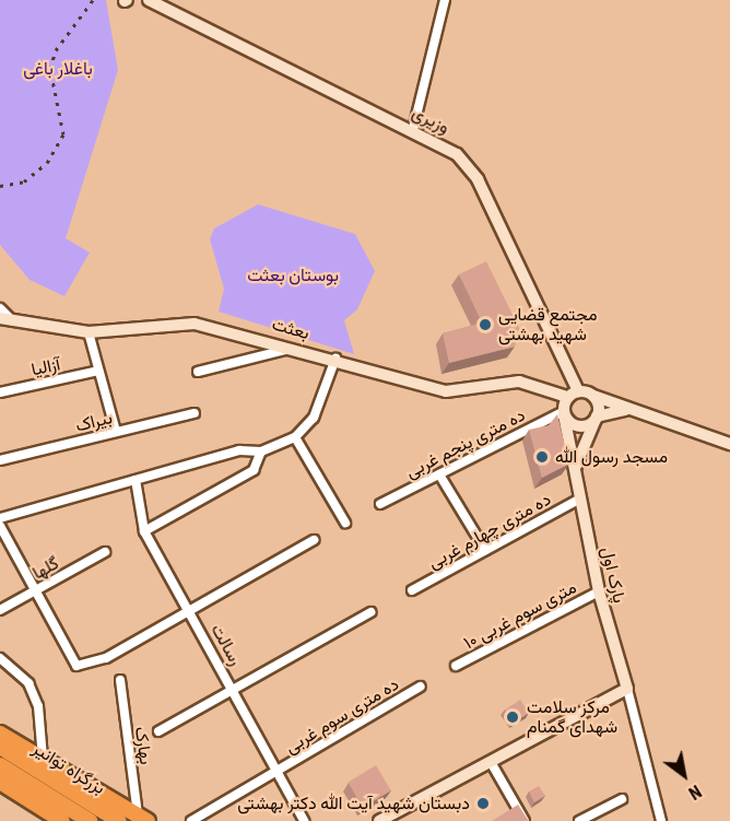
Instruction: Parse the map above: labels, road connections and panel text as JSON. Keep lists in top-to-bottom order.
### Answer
{
  "streets": {
    "highway": ["بزرگراه توانیر"],
    "main road": ["وزیری", "بعثت", "پارک اول"],
    "street": [
      "آزالیا",
      "بیراک",
      "ده متری پنجم غربی",
      "ده متری چهارم غربی",
      "گلها",
      "۱۰ متری سوم غربی",
      "رسالت",
      "ده متری سوم غربی",
      "بهارک"
    ]
  },
  "crossings": [
    ["وزیری", "بعثت"],
    ["وزیری", "ده متری پنجم غربی"],
    ["وزیری", "پارک اول"],
    ["بعثت", "ده متری پنجم غربی"],
    ["بعثت", "پارک اول"],
    ["ده متری پنجم غربی", "پارک اول"],
    ["ده متری چهارم غربی", "پارک اول"],
    ["پارک اول", "۱۰ متری سوم غربی"],
    ["رسالت", "ده متری سوم غربی"]
  ],
  "parks": ["باغلار باغی", "بوستان بعثت"],
  "places": [
    "مجتمع قضایی شهید بهشتی",
    "مسجد رسول الله",
    "مرکز سلامت شهدای گمنام",
    "دبستان شهید آیت الله دکتر بهشتی"
  ],
  "north": "bottom right"
}
